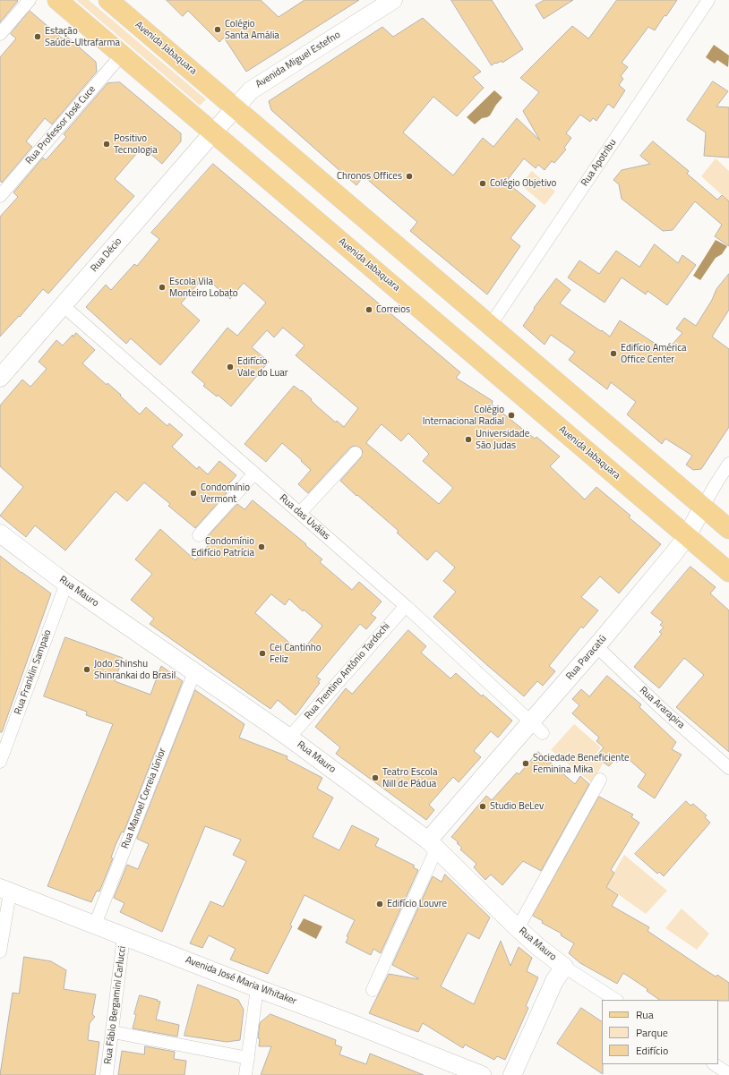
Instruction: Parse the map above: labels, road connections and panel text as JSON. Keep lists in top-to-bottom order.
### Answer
{
  "streets": {
    "main road": ["Avenida Jabaquara"],
    "street": [
      "Avenida Miguel Estefno",
      "Rua Professor José Cuce",
      "Rua Apotribu",
      "Rua Décio",
      "Rua das Uváias",
      "Rua Mauro",
      "Rua Paracatú",
      "Rua Trentino Antônio Tardochi",
      "Rua Franklin Sampaio",
      "Rua Ararapira",
      "Rua Manoel Correia Júnior",
      "Avenida José Maria Whitaker",
      "Rua Fábio Bergamini Carlucci"
    ]
  },
  "crossings": [
    ["Avenida Jabaquara", "Avenida Miguel Estefno"],
    ["Avenida Jabaquara", "Rua Professor José Cuce"],
    ["Avenida Jabaquara", "Rua Apotribu"],
    ["Avenida Jabaquara", "Rua Décio"],
    ["Avenida Jabaquara", "Rua Paracatú"],
    ["Avenida Miguel Estefno", "Rua Décio"],
    ["Rua Décio", "Rua das Uváias"],
    ["Rua das Uváias", "Rua Paracatú"],
    ["Rua das Uváias", "Rua Trentino Antônio Tardochi"],
    ["Rua Mauro", "Rua Paracatú"],
    ["Rua Mauro", "Rua Trentino Antônio Tardochi"],
    ["Rua Mauro", "Rua Franklin Sampaio"],
    ["Rua Mauro", "Rua Manoel Correia Júnior"],
    ["Rua Paracatú", "Rua Ararapira"],
    ["Rua Manoel Correia Júnior", "Avenida José Maria Whitaker"],
    ["Avenida José Maria Whitaker", "Rua Fábio Bergamini Carlucci"]
  ],
  "places": [
    "Colégio Santa Amália",
    "Estação Saúde-Ultrafarma",
    "Positivo Tecnologia",
    "Chronos Offices",
    "Colégio Objetivo",
    "Escola Vila Monteiro Lobato",
    "Correios",
    "Edifício América Office Center",
    "Edifício Vale do Luar",
    "Colégio Internacional Radial",
    "Universidade São Judas",
    "Condomínio Vermont",
    "Condomínio Edifício Patrícia",
    "Cei Cantinho Feliz",
    "Jodo Shinshu Shinrankai do Brasil",
    "Sociedade Beneficiente Feminina Mika",
    "Teatro Escola Nill de Pádua",
    "Studio BeLev",
    "Edifício Louvre"
  ],
  "legend": ["Rua", "Parque", "Edifício"]
}
